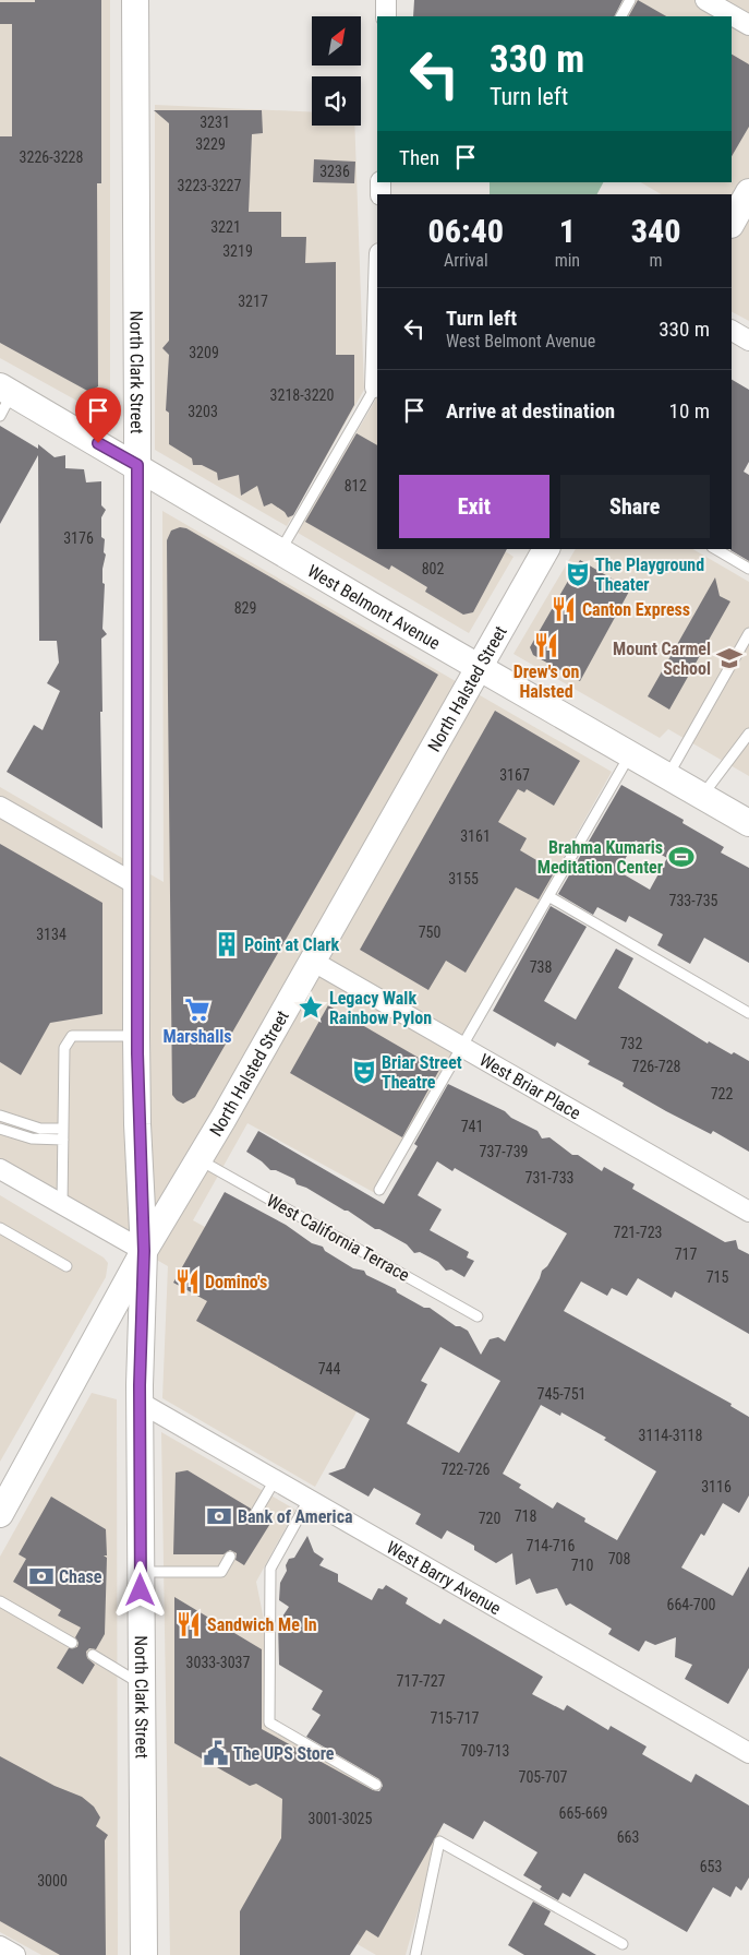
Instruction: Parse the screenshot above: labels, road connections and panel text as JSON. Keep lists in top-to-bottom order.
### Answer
{
  "streets": {
    "main road": ["North Clark Street", "West Belmont Avenue", "North Halsted Street"],
    "street": ["West Briar Place", "West Barry Avenue"],
    "lane": ["West California Terrace"]
  },
  "crossings": [
    ["North Clark Street", "West Belmont Avenue"],
    ["North Clark Street", "North Halsted Street"],
    ["North Clark Street", "West Barry Avenue"],
    ["West Belmont Avenue", "North Halsted Street"],
    ["North Halsted Street", "West Briar Place"],
    ["North Halsted Street", "West California Terrace"]
  ],
  "places": {
    "theatre": ["The Playground Theater", "Briar Street Theatre"],
    "restaurant": [
      "Canton Express",
      "Drew's on Halsted",
      "Domino's",
      "Sandwich Me In"
    ],
    "school or university": ["Mount Carmel School"],
    "sports": ["Brahma Kumaris Meditation Center"],
    "building": ["Point at Clark"],
    "place": ["Legacy Walk Rainbow Pylon"],
    "supermarket": ["Marshalls"],
    "bank": ["Bank of America", "Chase"],
    "public building": ["The UPS Store"]
  },
  "house_numbers": [
    "3231",
    "3229",
    "3226-3228",
    "3236",
    "3223-3227",
    "3221",
    "3219",
    "3217",
    "3209",
    "3218-3220",
    "3203",
    "812",
    "3176",
    "802",
    "829",
    "3167",
    "3161",
    "3155",
    "733-735",
    "750",
    "3134",
    "738",
    "732",
    "726-728",
    "722",
    "741",
    "737-739",
    "731-733",
    "721-723",
    "717",
    "715",
    "744",
    "745-751",
    "3114-3118",
    "722-726",
    "3116",
    "718",
    "720",
    "714-716",
    "708",
    "710",
    "664-700",
    "3033-3037",
    "717-727",
    "715-717",
    "709-713",
    "705-707",
    "665-669",
    "3001-3025",
    "663",
    "653",
    "3000"
  ],
  "north": "top right",
  "page": {
    "turn": ["330 m", "Turn left"],
    "then": "Then",
    "eta": [
      "06:40",
      "Arrival",
      "1",
      "min",
      "340",
      "m"
    ],
    "list": [
      {
        "name": "Turn left",
        "note": "West Belmont Avenue",
        "value": "330 m"
      },
      {
        "name": "Arrive at destination",
        "value": "10 m"
      }
    ],
    "buttons": ["Exit", "Share"]
  }
}
